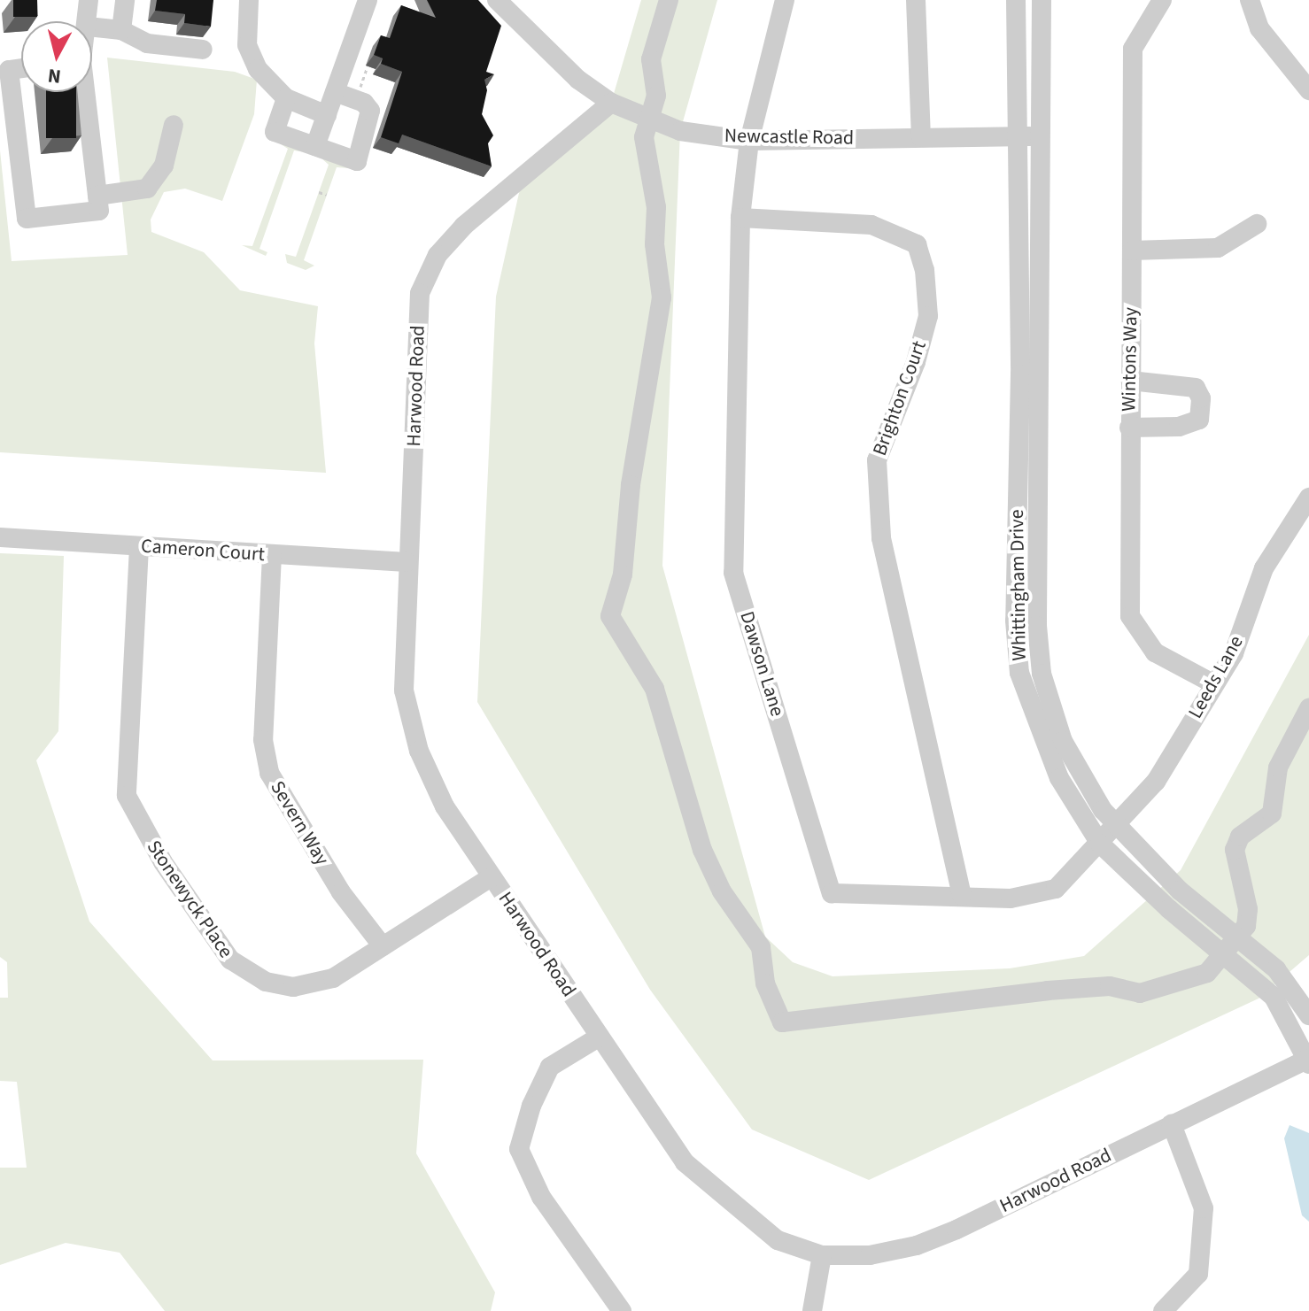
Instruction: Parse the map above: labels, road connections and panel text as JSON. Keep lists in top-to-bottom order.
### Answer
{
  "streets": {
    "street": [
      "Newcastle Road",
      "Wintons Way",
      "Harwood Road",
      "Brighton Court",
      "Cameron Court",
      "Whittingham Drive",
      "Dawson Lane",
      "Leeds Lane",
      "Severn Way",
      "Stonewyck Place"
    ]
  },
  "crossings": [
    ["Newcastle Road", "Harwood Road"],
    ["Newcastle Road", "Whittingham Drive"],
    ["Newcastle Road", "Dawson Lane"],
    ["Wintons Way", "Leeds Lane"],
    ["Harwood Road", "Cameron Court"],
    ["Harwood Road", "Whittingham Drive"],
    ["Harwood Road", "Stonewyck Place"],
    ["Brighton Court", "Dawson Lane"],
    ["Cameron Court", "Severn Way"],
    ["Cameron Court", "Stonewyck Place"],
    ["Whittingham Drive", "Dawson Lane"],
    ["Whittingham Drive", "Leeds Lane"],
    ["Dawson Lane", "Leeds Lane"],
    ["Severn Way", "Stonewyck Place"]
  ],
  "north": "bottom"
}
